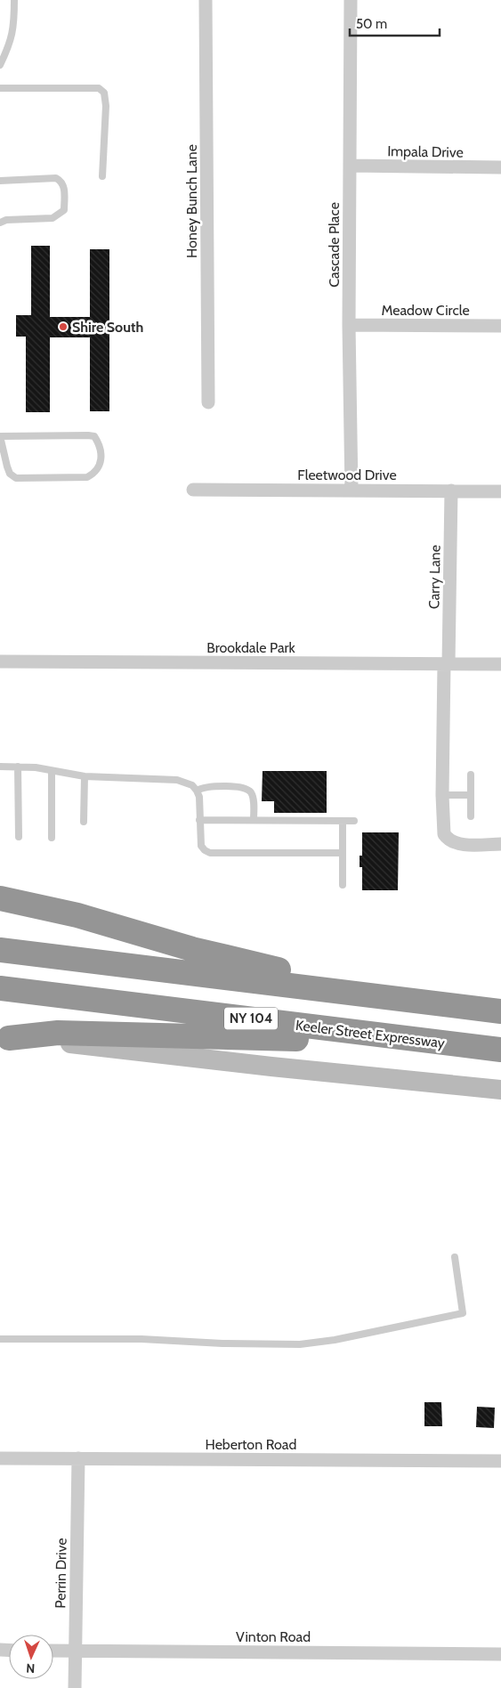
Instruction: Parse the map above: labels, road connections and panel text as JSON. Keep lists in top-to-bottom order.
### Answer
{
  "streets": {
    "highway": ["NY 104", "Keeler Street Expressway"],
    "street": [
      "Impala Drive",
      "Honey Bunch Lane",
      "Cascade Place",
      "Meadow Circle",
      "Fleetwood Drive",
      "Carry Lane",
      "Brookdale Park",
      "Heberton Road",
      "Perrin Drive",
      "Vinton Road"
    ]
  },
  "crossings": [
    ["Impala Drive", "Cascade Place"],
    ["Cascade Place", "Meadow Circle"],
    ["Cascade Place", "Fleetwood Drive"],
    ["Fleetwood Drive", "Carry Lane"],
    ["Carry Lane", "Brookdale Park"],
    ["Heberton Road", "Perrin Drive"],
    ["Perrin Drive", "Vinton Road"]
  ],
  "places": ["Shire South"],
  "scale_bar": "50 m",
  "north": "bottom"
}
